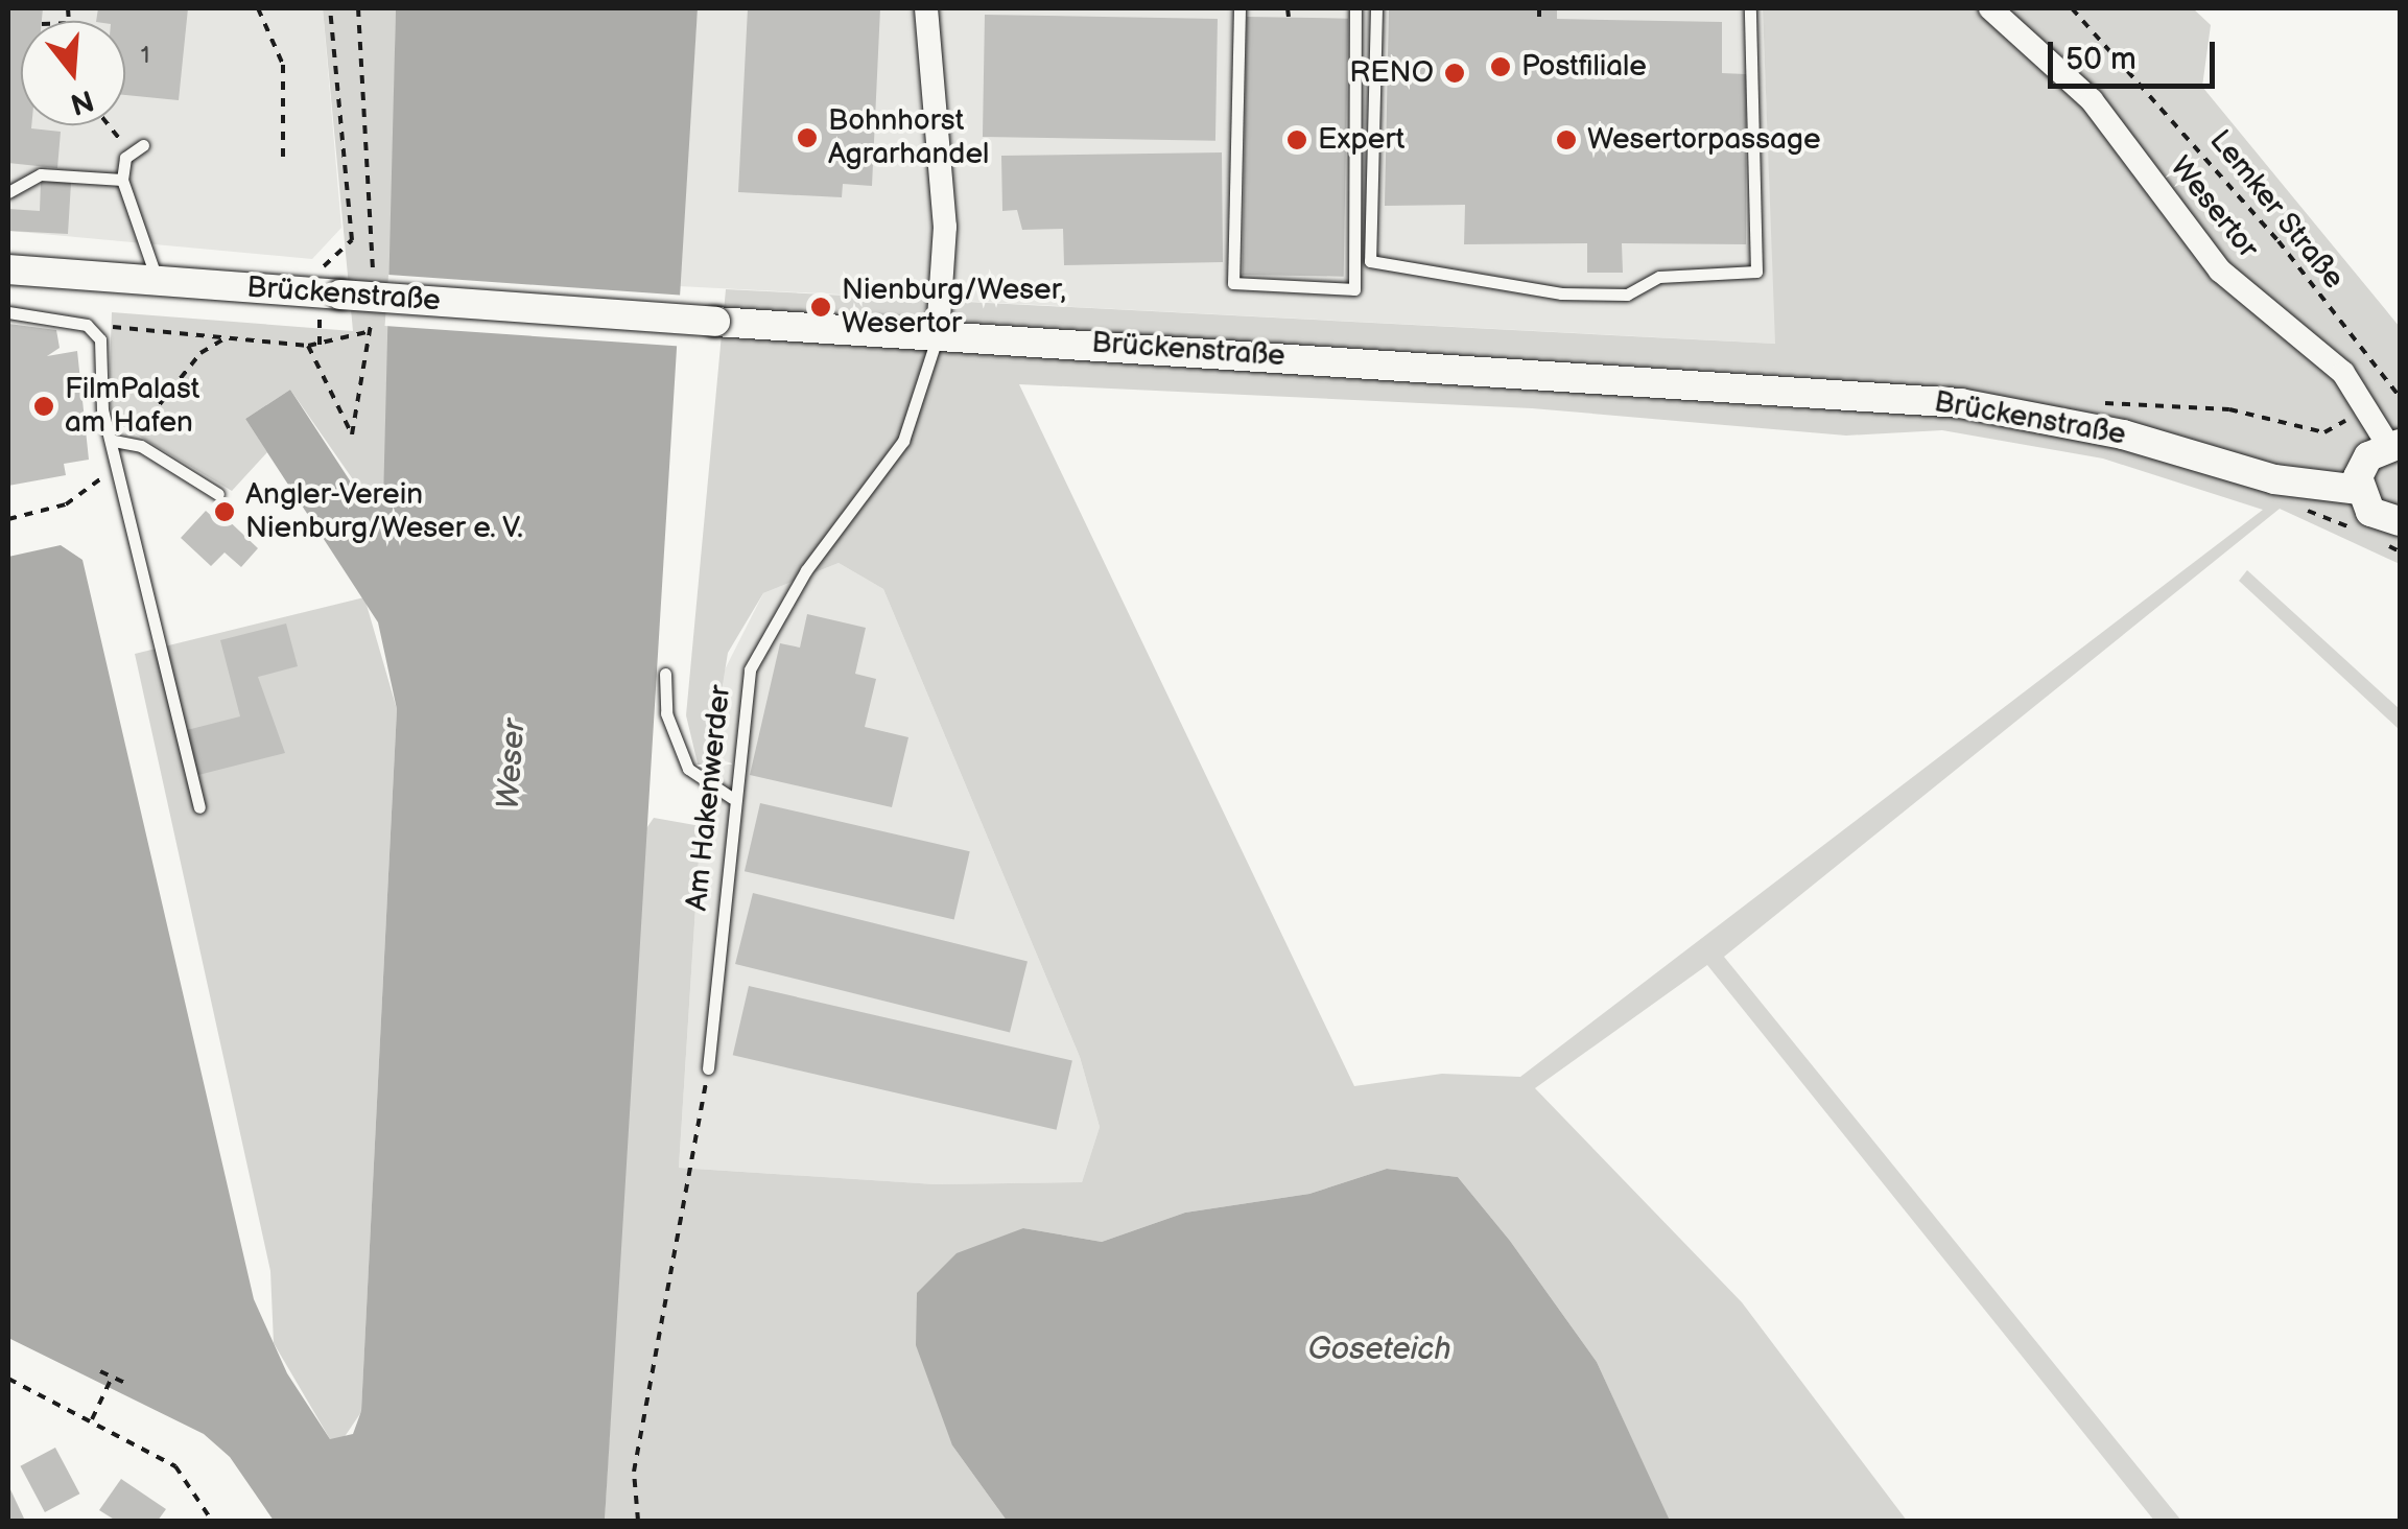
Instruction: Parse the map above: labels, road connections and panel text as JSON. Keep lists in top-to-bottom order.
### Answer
{
  "streets": {
    "street": ["Wesertor", "Brückenstraße"],
    "lane": ["Am Hakenwerder"],
    "path": ["Lemker Straße"]
  },
  "crossings": [
    ["Brückenstraße", "Am Hakenwerder"]
  ],
  "water": ["Weser", "Goseteich"],
  "places": [
    "Postfiliale",
    "RENO",
    "Bohnhorst Agrarhandel",
    "Expert",
    "Wesertorpassage",
    "Nienburg/Weser, Wesertor",
    "FilmPalast am Hafen",
    "Angler-Verein Nienburg/Weser e. V."
  ],
  "house_numbers": ["1"],
  "scale_bar": "50 m",
  "north": "bottom"
}
